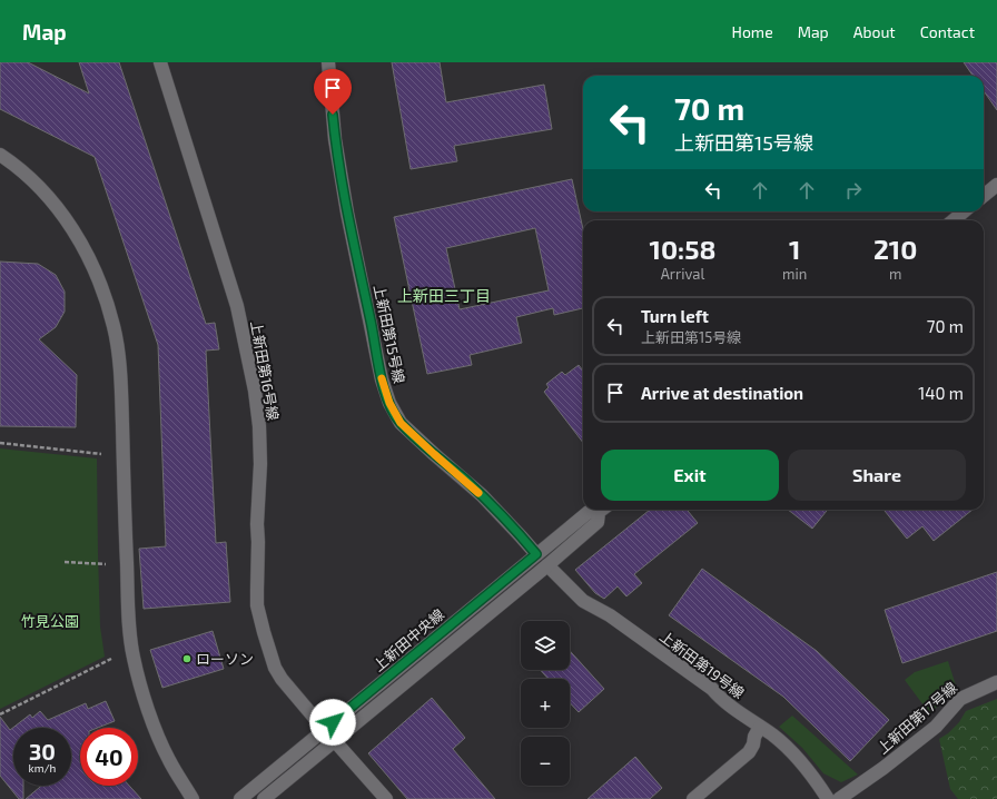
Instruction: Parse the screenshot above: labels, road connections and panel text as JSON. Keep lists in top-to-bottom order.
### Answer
{
  "streets": {
    "street": [
      "上新田第15号線",
      "上新田第16号線",
      "上新田中央線",
      "上新田第19号線",
      "上新田第17号線"
    ]
  },
  "crossings": [
    ["上新田第15号線", "上新田中央線"],
    ["上新田第16号線", "上新田中央線"],
    ["上新田中央線", "上新田第19号線"]
  ],
  "districts": ["上新田三丁目"],
  "parks": ["竹見公園"],
  "places": ["ローソン"],
  "page": {
    "header": "Map",
    "nav": [
      "Home",
      "Map",
      "About",
      "Contact"
    ],
    "turn": ["70 m", "上新田第15号線"],
    "eta": [
      "10:58",
      "Arrival",
      "1",
      "min",
      "210",
      "m"
    ],
    "list": [
      {
        "name": "Turn left",
        "note": "上新田第15号線",
        "value": "70 m"
      },
      {
        "name": "Arrive at destination",
        "value": "140 m"
      }
    ],
    "buttons": ["Exit", "Share"],
    "map_buttons": ["+", "−"],
    "speed": "30 km/h",
    "limit": "40"
  }
}
